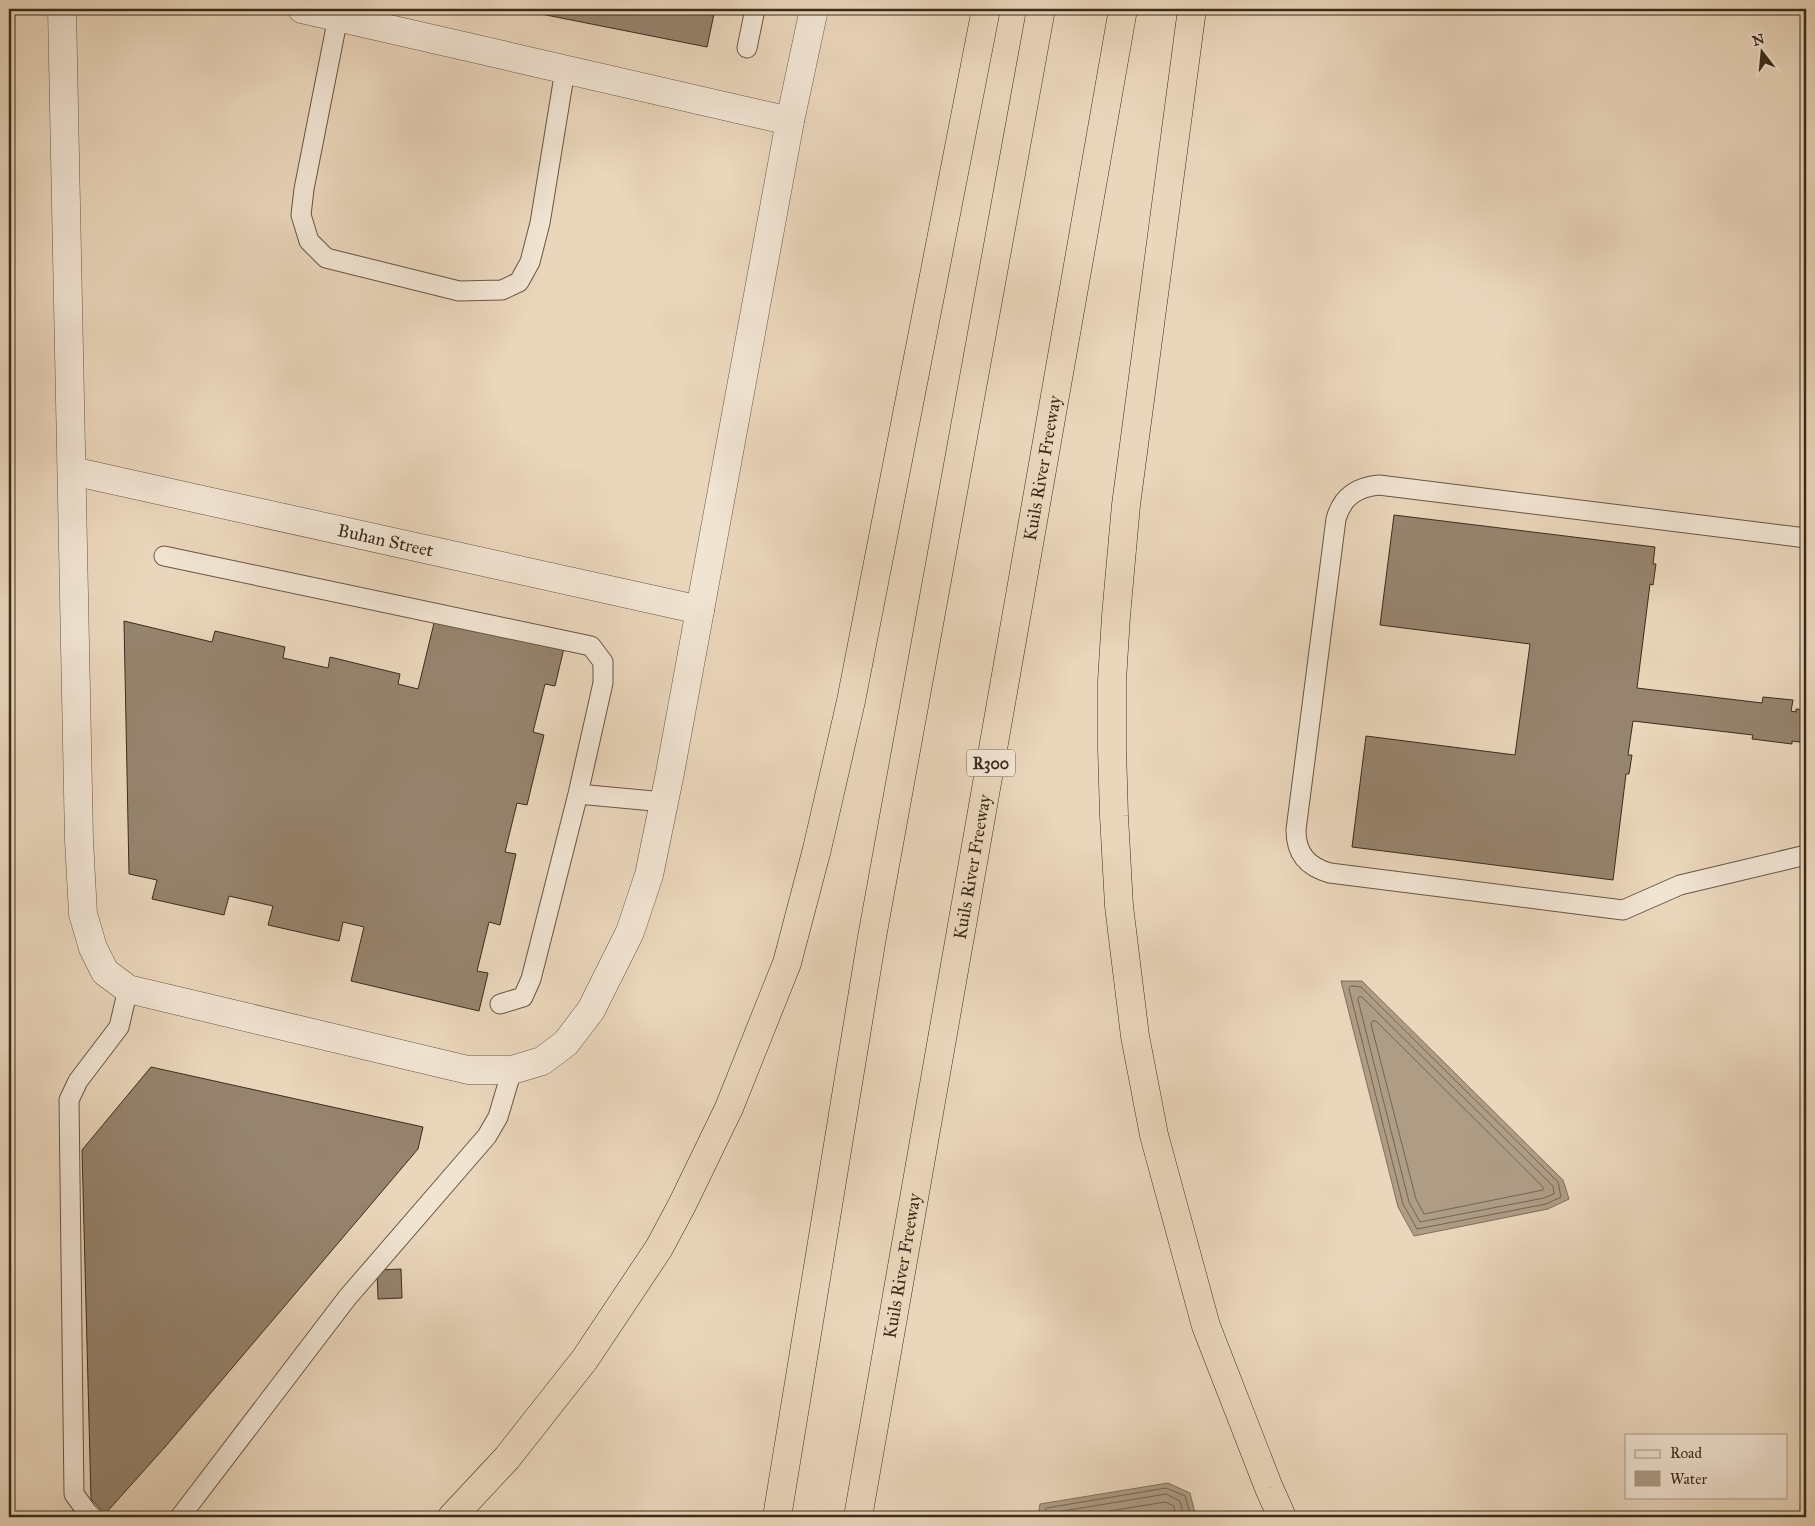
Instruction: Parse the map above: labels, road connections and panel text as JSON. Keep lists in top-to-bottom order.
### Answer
{
  "streets": {
    "highway": ["Kuils River Freeway", "R300"],
    "street": ["Buhan Street"]
  },
  "legend": ["Road", "Water"],
  "north": "top"
}
